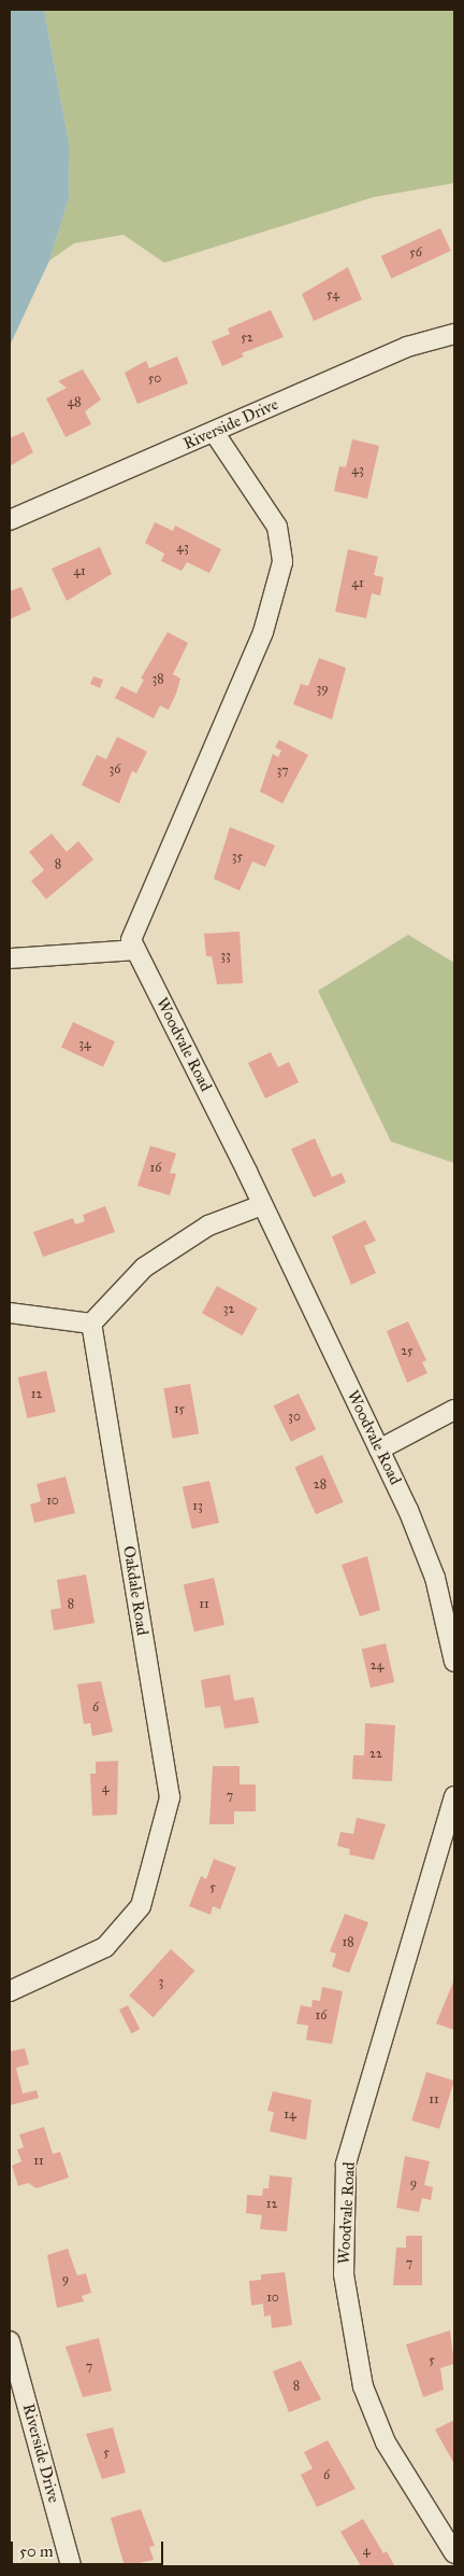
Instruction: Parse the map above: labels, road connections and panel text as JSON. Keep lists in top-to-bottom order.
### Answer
{
  "streets": {
    "street": ["Riverside Drive", "Woodvale Road", "Oakdale Road"]
  },
  "house_numbers": [
    "56",
    "54",
    "52",
    "50",
    "48",
    "43",
    "43",
    "41",
    "41",
    "38",
    "39",
    "36",
    "37",
    "35",
    "8",
    "33",
    "34",
    "16",
    "32",
    "25",
    "12",
    "15",
    "30",
    "28",
    "10",
    "13",
    "8",
    "11",
    "24",
    "6",
    "22",
    "4",
    "7",
    "5",
    "18",
    "3",
    "16",
    "11",
    "14",
    "11",
    "9",
    "12",
    "7",
    "9",
    "10",
    "5",
    "7",
    "8",
    "5",
    "6",
    "4"
  ],
  "scale_bar": "50 m"
}
